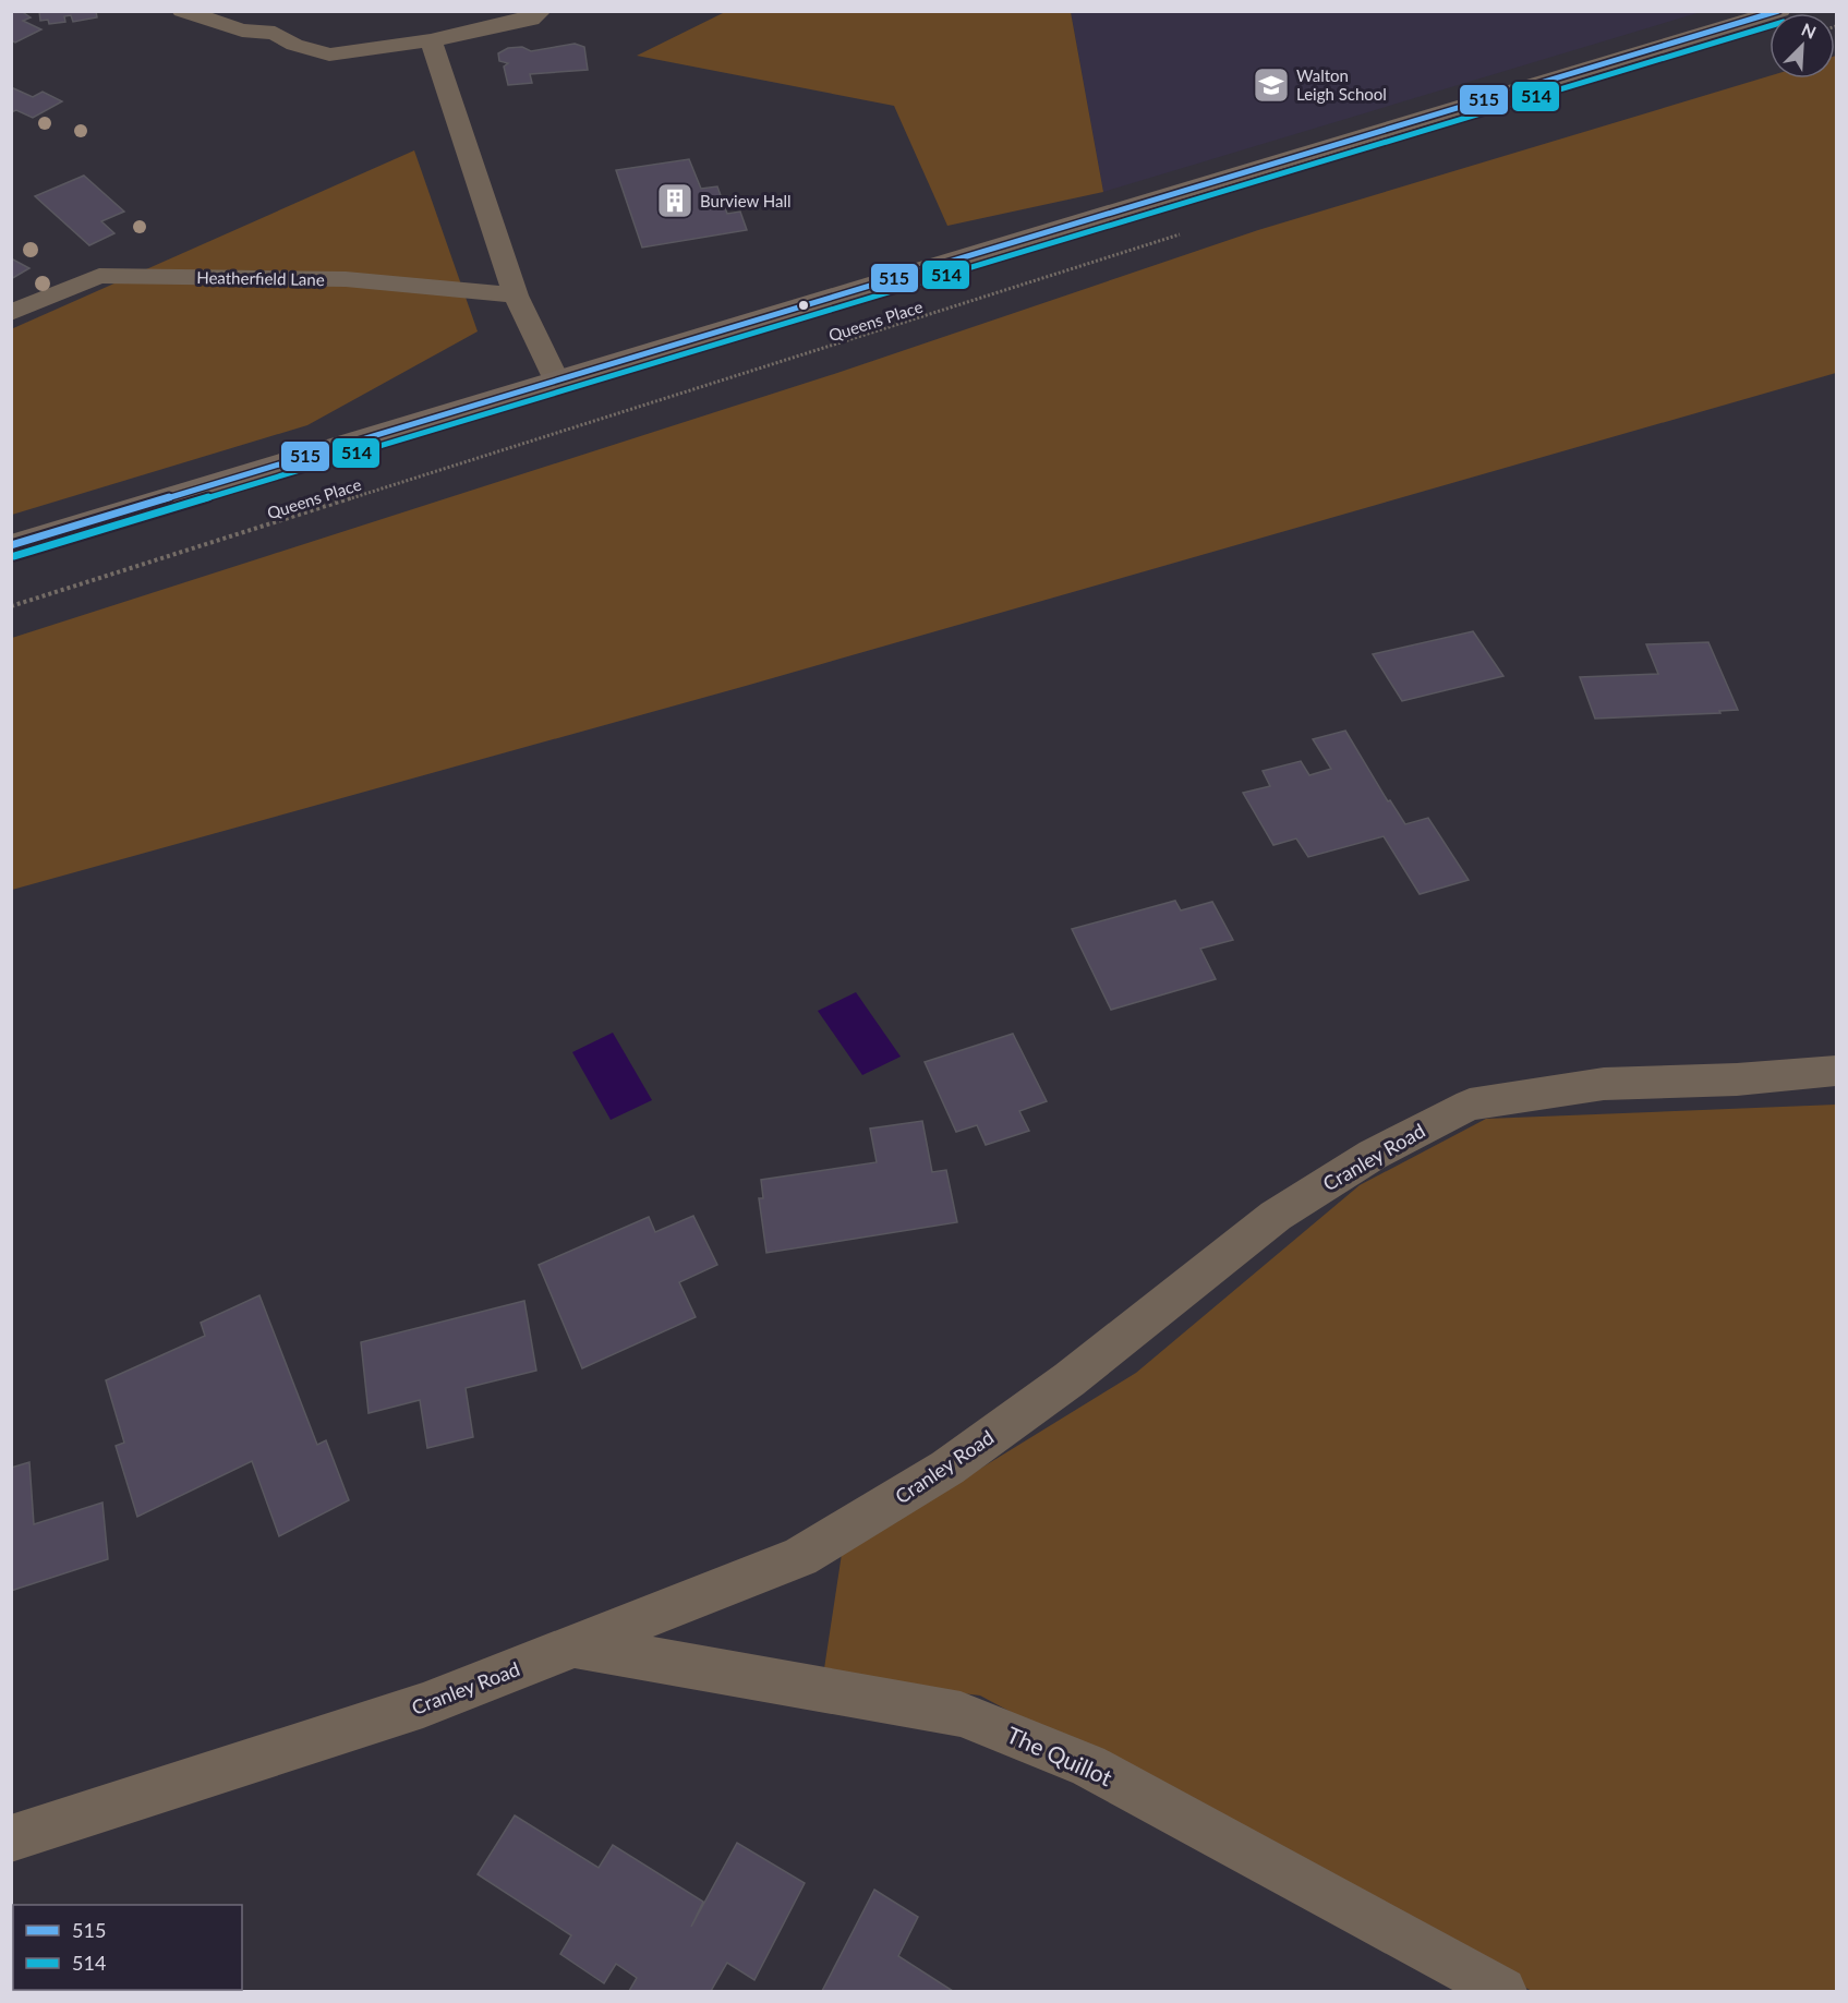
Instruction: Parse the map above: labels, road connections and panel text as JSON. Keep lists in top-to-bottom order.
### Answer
{
  "streets": {
    "street": ["Heatherfield Lane", "Cranley Road", "The Quillot"],
    "path": ["Queens Place"]
  },
  "crossings": [
    ["Cranley Road", "The Quillot"]
  ],
  "places": {
    "school or university": ["Walton Leigh School"],
    "building": ["Burview Hall"]
  },
  "lines": ["transit line 515", "transit line 514"],
  "legend": ["515", "514"],
  "north": "top right"
}
